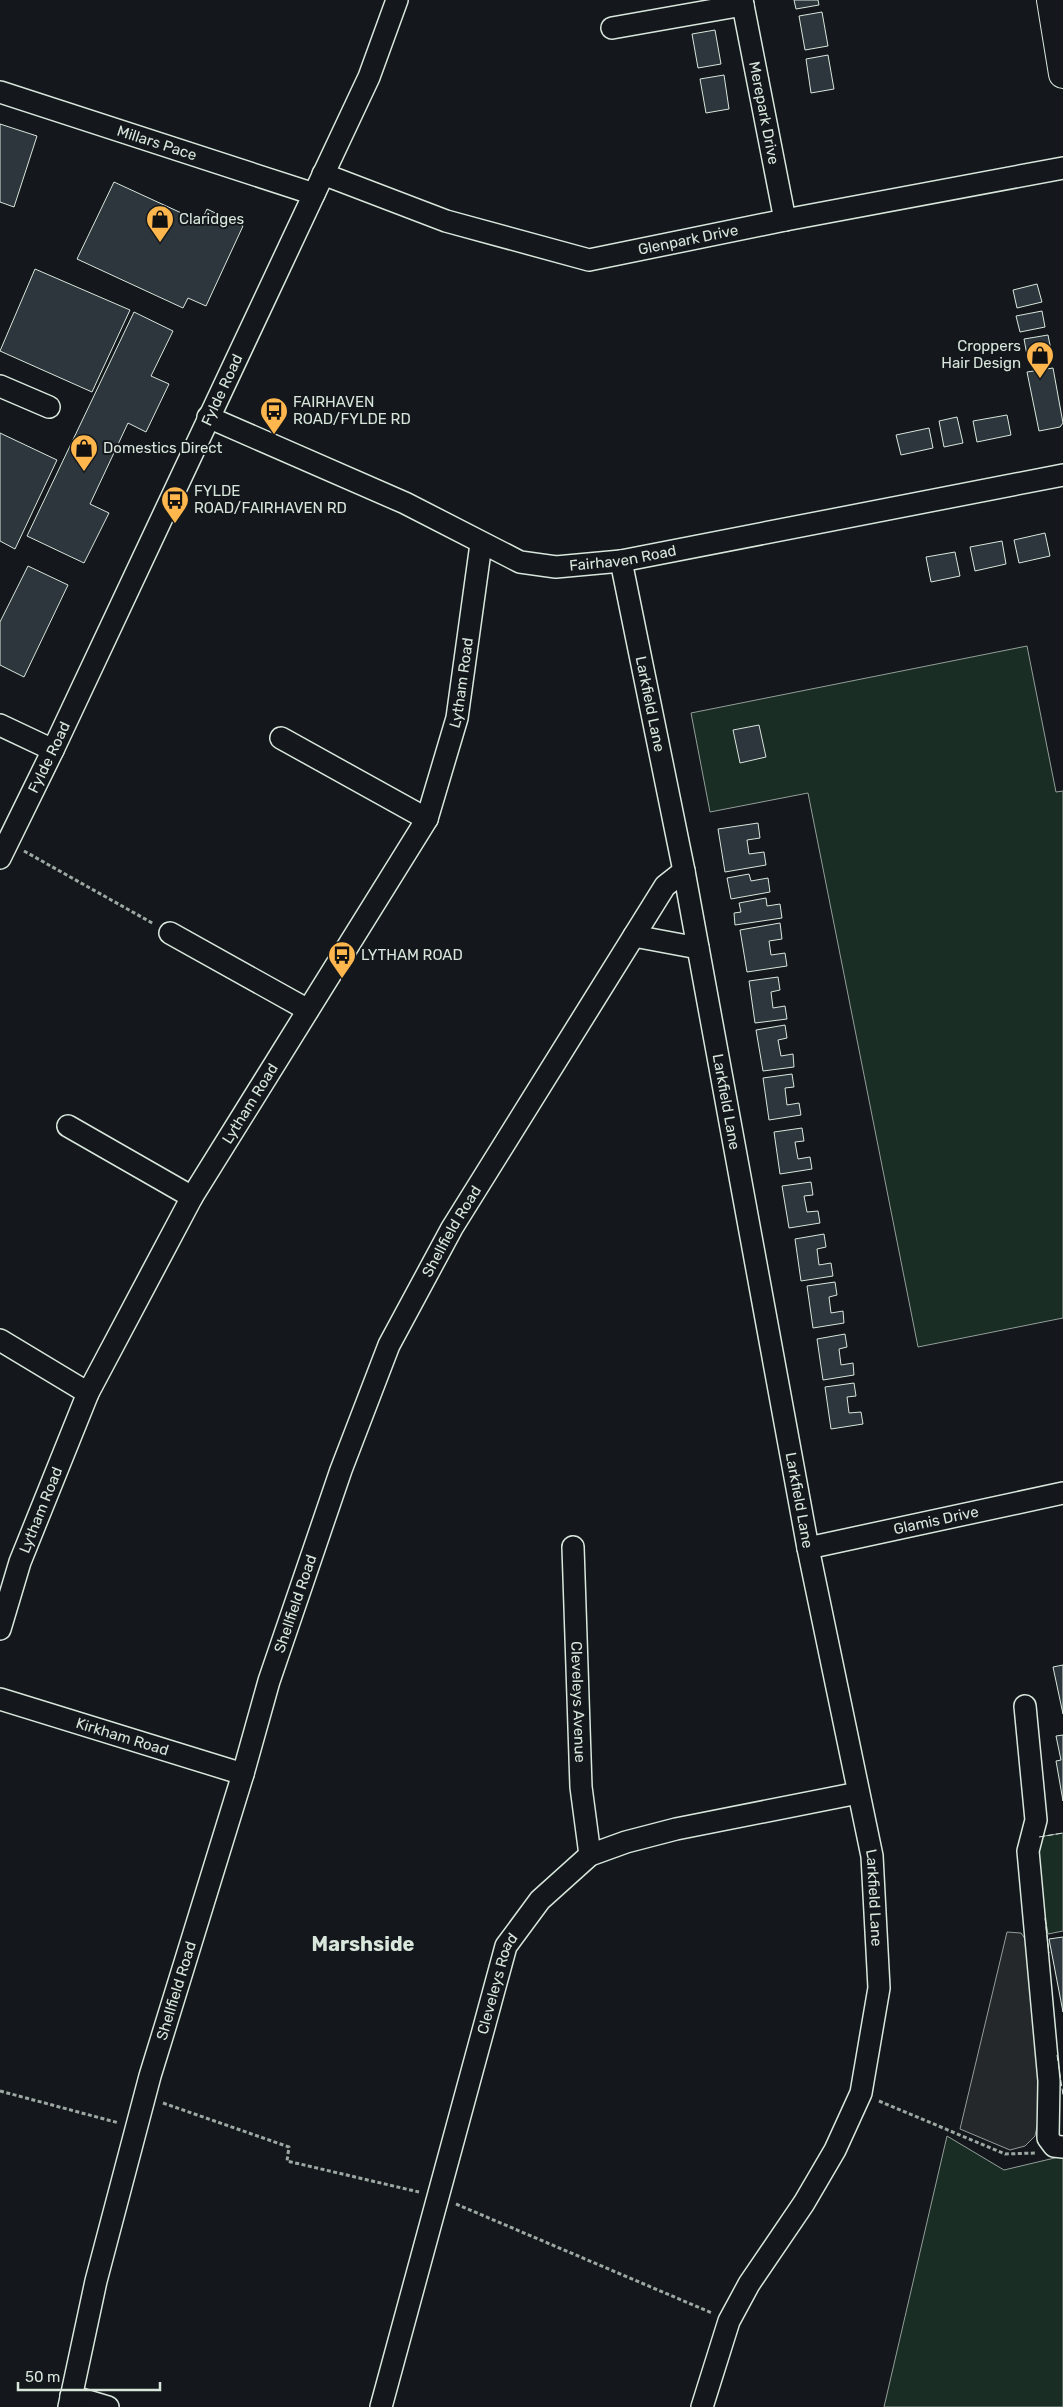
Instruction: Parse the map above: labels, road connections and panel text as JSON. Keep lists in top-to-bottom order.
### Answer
{
  "streets": {
    "street": [
      "Merepark Drive",
      "Millars Pace",
      "Glenpark Drive",
      "Fylde Road",
      "Fairhaven Road",
      "Lytham Road",
      "Larkfield Lane",
      "Shellfield Road",
      "Glamis Drive",
      "Cleveleys Avenue",
      "Kirkham Road",
      "Cleveleys Road"
    ]
  },
  "crossings": [
    ["Merepark Drive", "Glenpark Drive"],
    ["Millars Pace", "Fylde Road"],
    ["Glenpark Drive", "Fylde Road"],
    ["Fylde Road", "Fairhaven Road"],
    ["Fairhaven Road", "Lytham Road"],
    ["Fairhaven Road", "Larkfield Lane"],
    ["Larkfield Lane", "Shellfield Road"],
    ["Larkfield Lane", "Glamis Drive"],
    ["Larkfield Lane", "Cleveleys Road"],
    ["Shellfield Road", "Kirkham Road"],
    ["Cleveleys Avenue", "Cleveleys Road"]
  ],
  "districts": ["Marshside"],
  "places": {
    "shop": ["Claridges", "Croppers Hair Design", "Domestics Direct"],
    "bus stop": ["FAIRHAVEN ROAD/FYLDE RD", "FYLDE ROAD/FAIRHAVEN RD", "LYTHAM ROAD"]
  },
  "scale_bar": "50 m"
}
